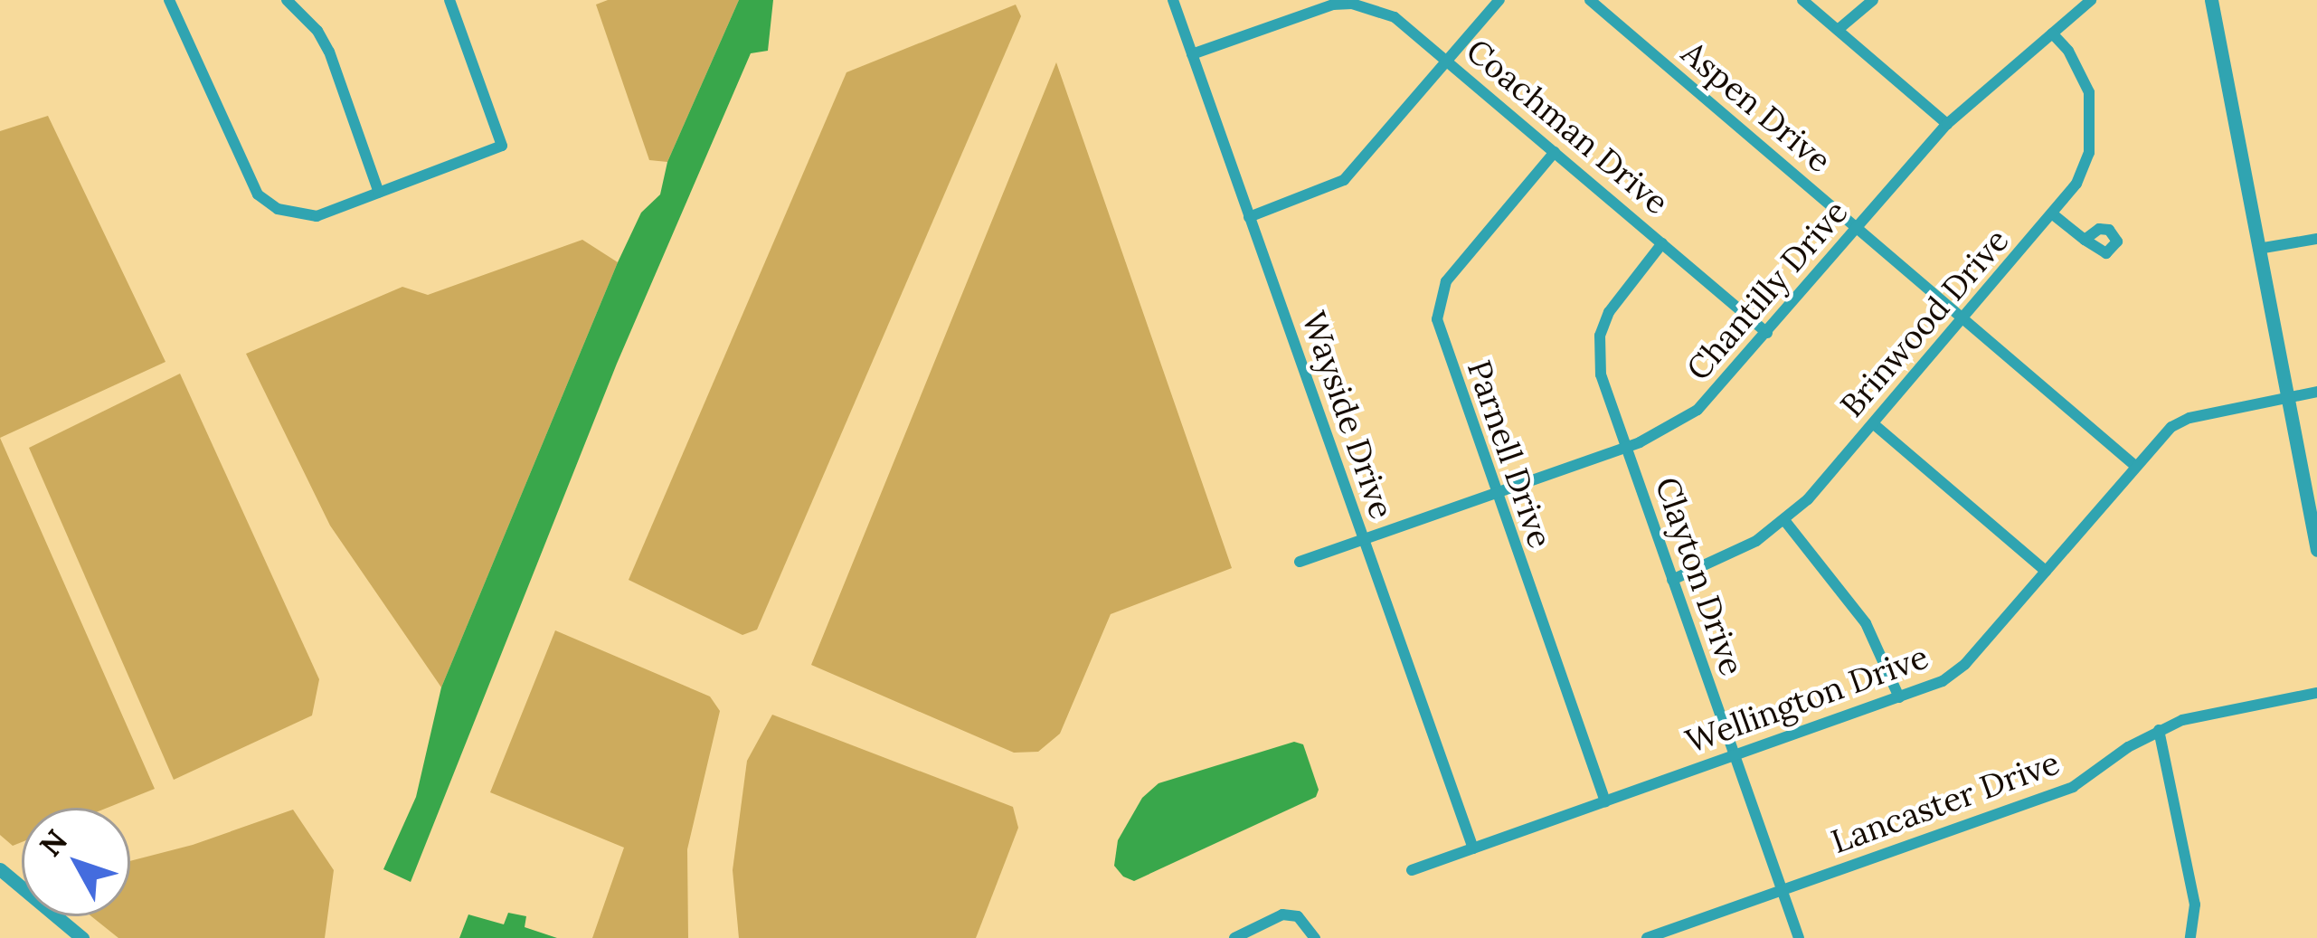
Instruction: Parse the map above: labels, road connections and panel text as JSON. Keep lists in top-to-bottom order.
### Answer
{
  "streets": {
    "street": [
      "Aspen Drive",
      "Coachman Drive",
      "Chantilly Drive",
      "Brinwood Drive",
      "Wayside Drive",
      "Parnell Drive",
      "Clayton Drive",
      "Wellington Drive",
      "Lancaster Drive"
    ]
  },
  "crossings": [
    ["Aspen Drive", "Chantilly Drive"],
    ["Aspen Drive", "Brinwood Drive"],
    ["Aspen Drive", "Wellington Drive"],
    ["Coachman Drive", "Chantilly Drive"],
    ["Coachman Drive", "Wayside Drive"],
    ["Coachman Drive", "Parnell Drive"],
    ["Coachman Drive", "Clayton Drive"],
    ["Chantilly Drive", "Brinwood Drive"],
    ["Chantilly Drive", "Wayside Drive"],
    ["Chantilly Drive", "Parnell Drive"],
    ["Chantilly Drive", "Clayton Drive"],
    ["Brinwood Drive", "Clayton Drive"],
    ["Wayside Drive", "Wellington Drive"],
    ["Parnell Drive", "Wellington Drive"],
    ["Clayton Drive", "Wellington Drive"],
    ["Clayton Drive", "Lancaster Drive"]
  ],
  "north": "top left"
}
